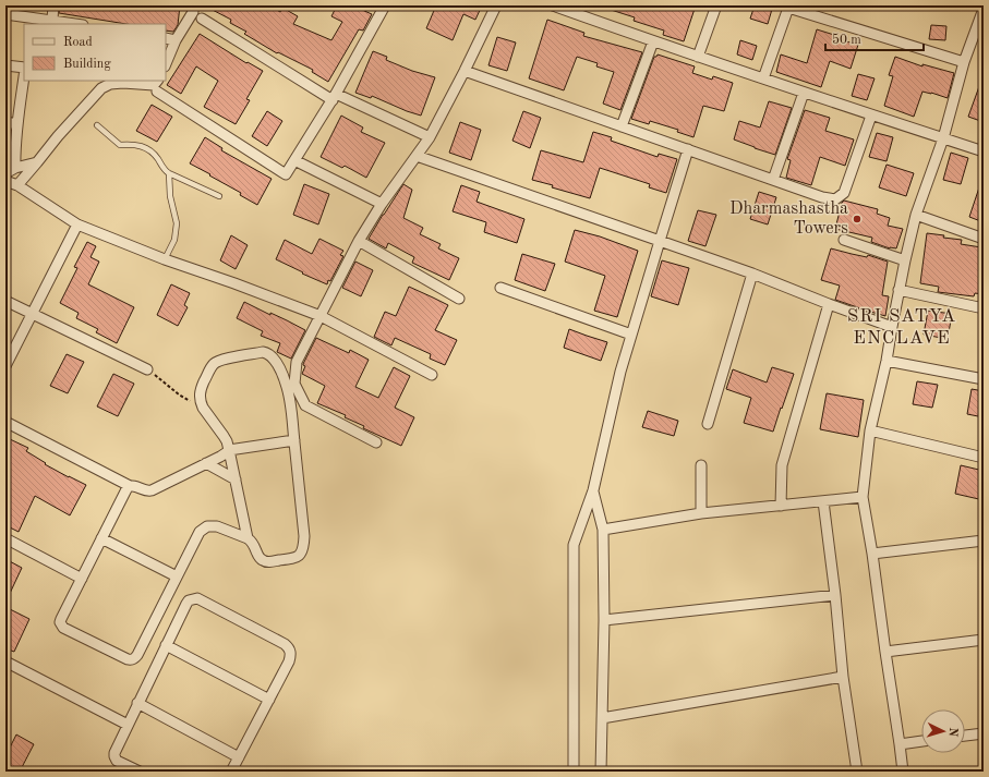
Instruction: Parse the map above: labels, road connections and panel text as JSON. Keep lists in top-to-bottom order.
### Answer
{
  "districts": ["SRI SATYA ENCLAVE"],
  "places": ["Dharmashastha Towers"],
  "legend": ["Road", "Building"],
  "scale_bar": "50 m",
  "north": "right"
}
